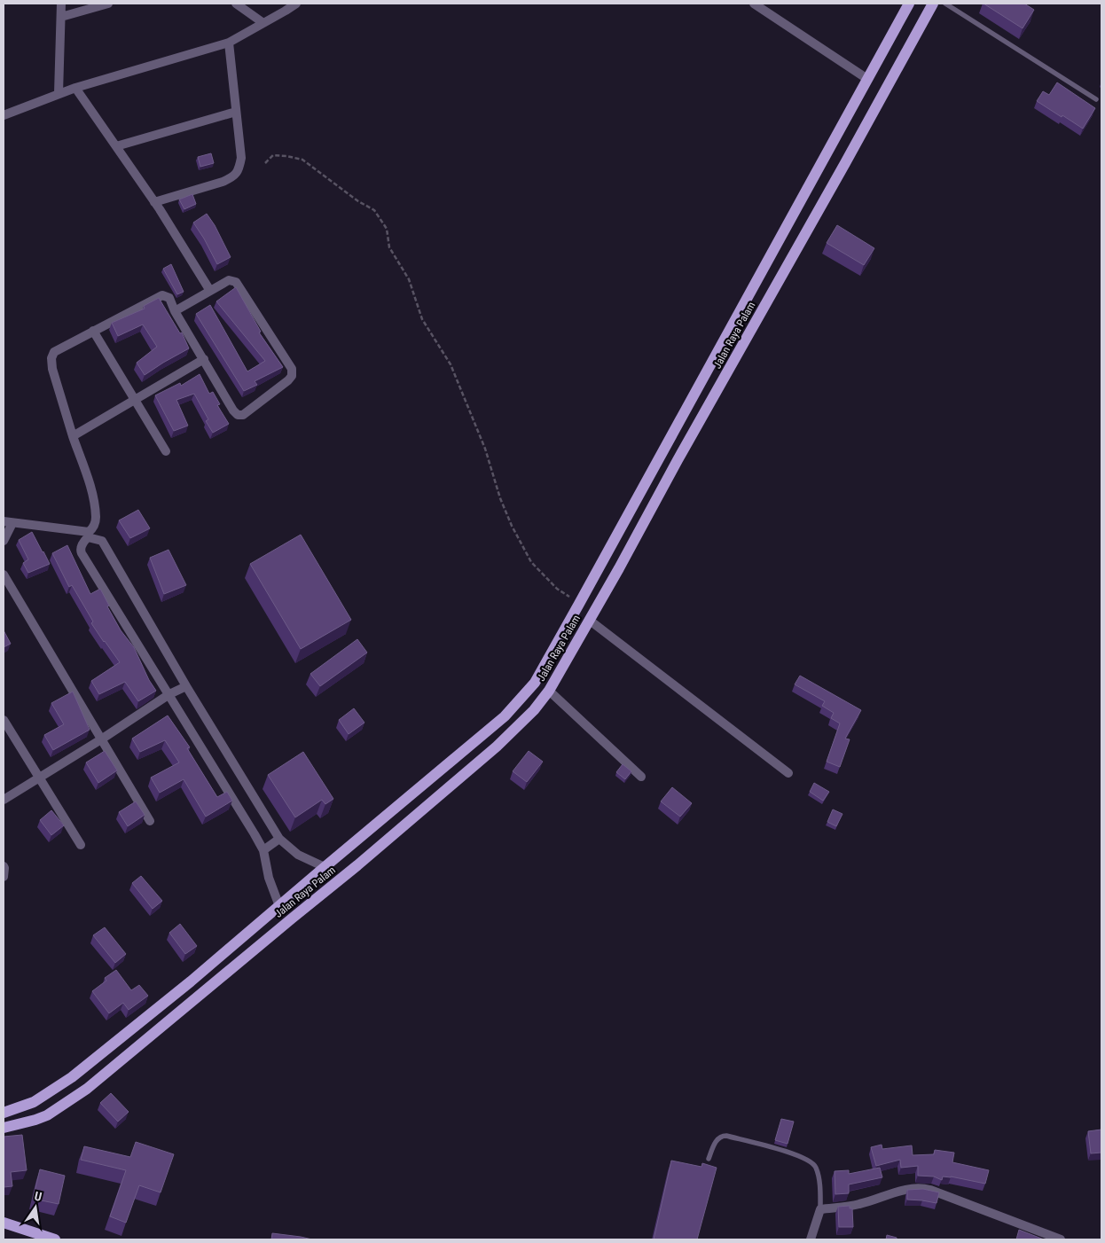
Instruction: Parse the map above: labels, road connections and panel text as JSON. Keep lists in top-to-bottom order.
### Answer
{
  "streets": {
    "main road": ["Jalan Raya Palam"]
  },
  "north": "top"
}
